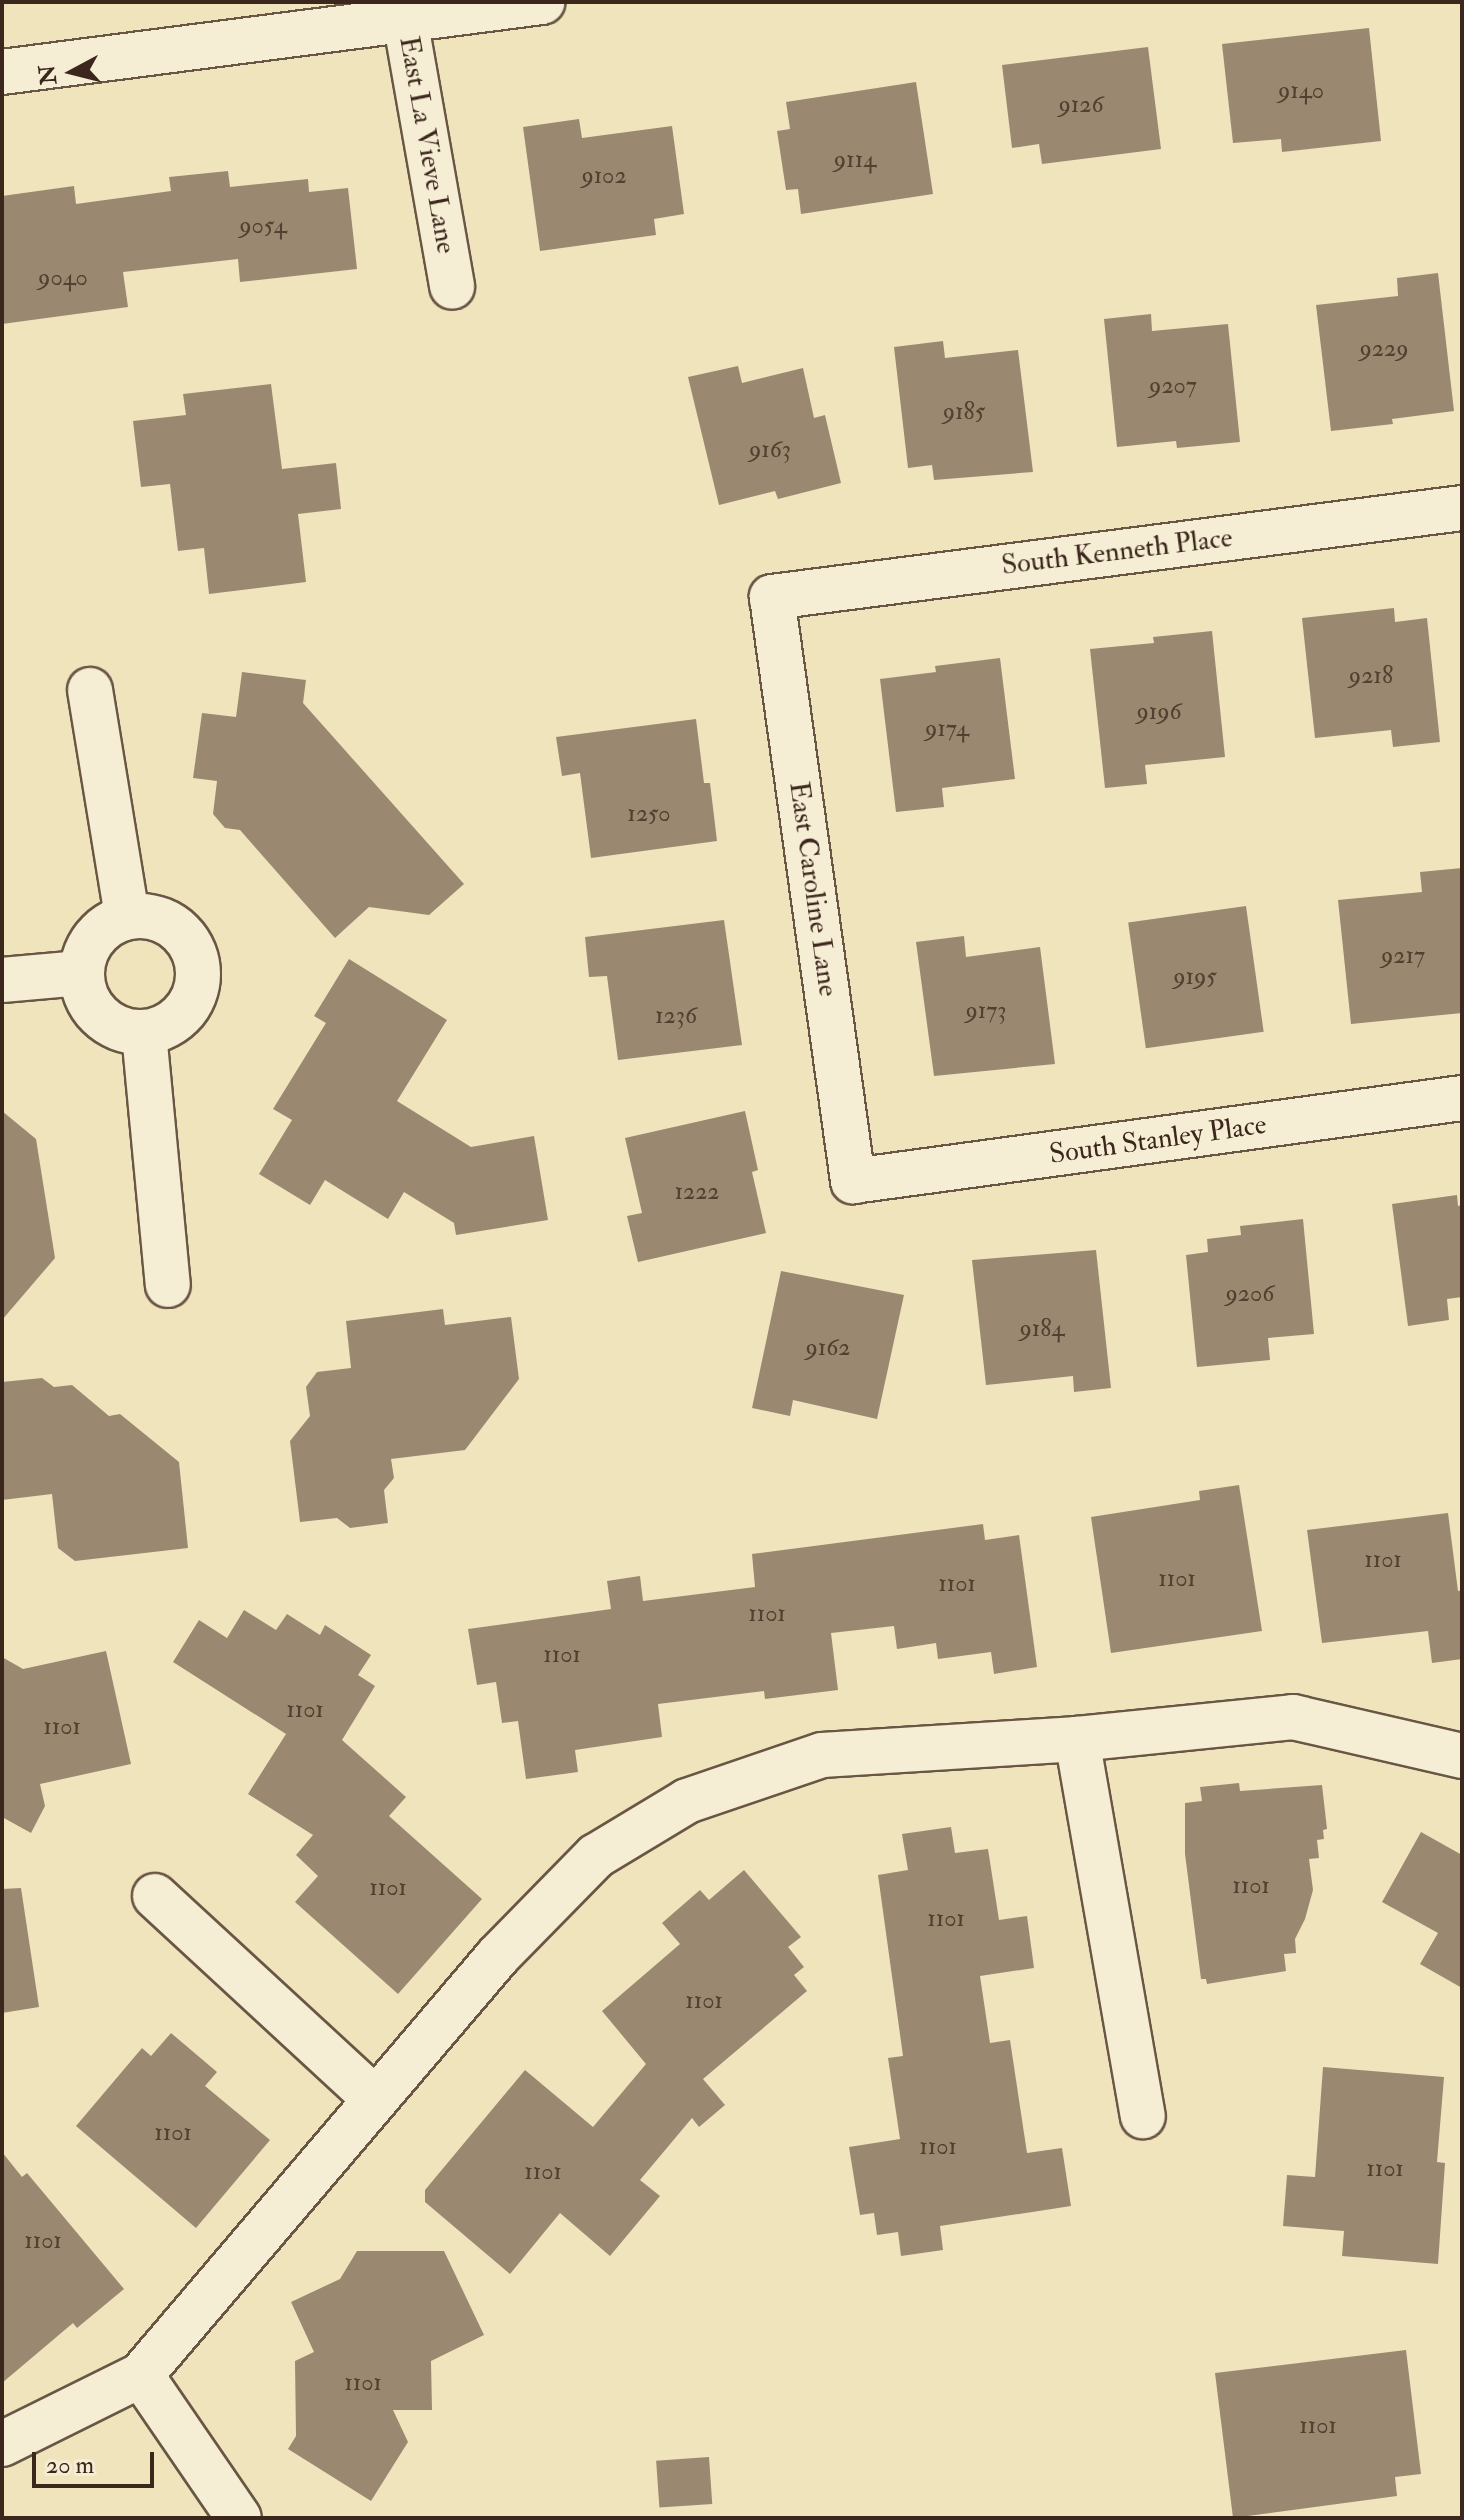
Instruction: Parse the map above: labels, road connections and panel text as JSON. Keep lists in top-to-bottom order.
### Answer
{
  "streets": {
    "street": [
      "East La Vieve Lane",
      "South Kenneth Place",
      "East Caroline Lane",
      "South Stanley Place"
    ]
  },
  "crossings": [
    ["South Kenneth Place", "East Caroline Lane"],
    ["East Caroline Lane", "South Stanley Place"]
  ],
  "house_numbers": [
    "9140",
    "9126",
    "9114",
    "9102",
    "9054",
    "9040",
    "9229",
    "9207",
    "9185",
    "9163",
    "9218",
    "9196",
    "9174",
    "1250",
    "9217",
    "9195",
    "9173",
    "1236",
    "1222",
    "9206",
    "9184",
    "9162",
    "1101",
    "1101",
    "1101",
    "1101",
    "1101",
    "1101",
    "1101",
    "1101",
    "1101",
    "1101",
    "1101",
    "1101",
    "1101",
    "1101",
    "1101",
    "1101",
    "1101",
    "1101"
  ],
  "scale_bar": "20 m",
  "north": "left"
}
